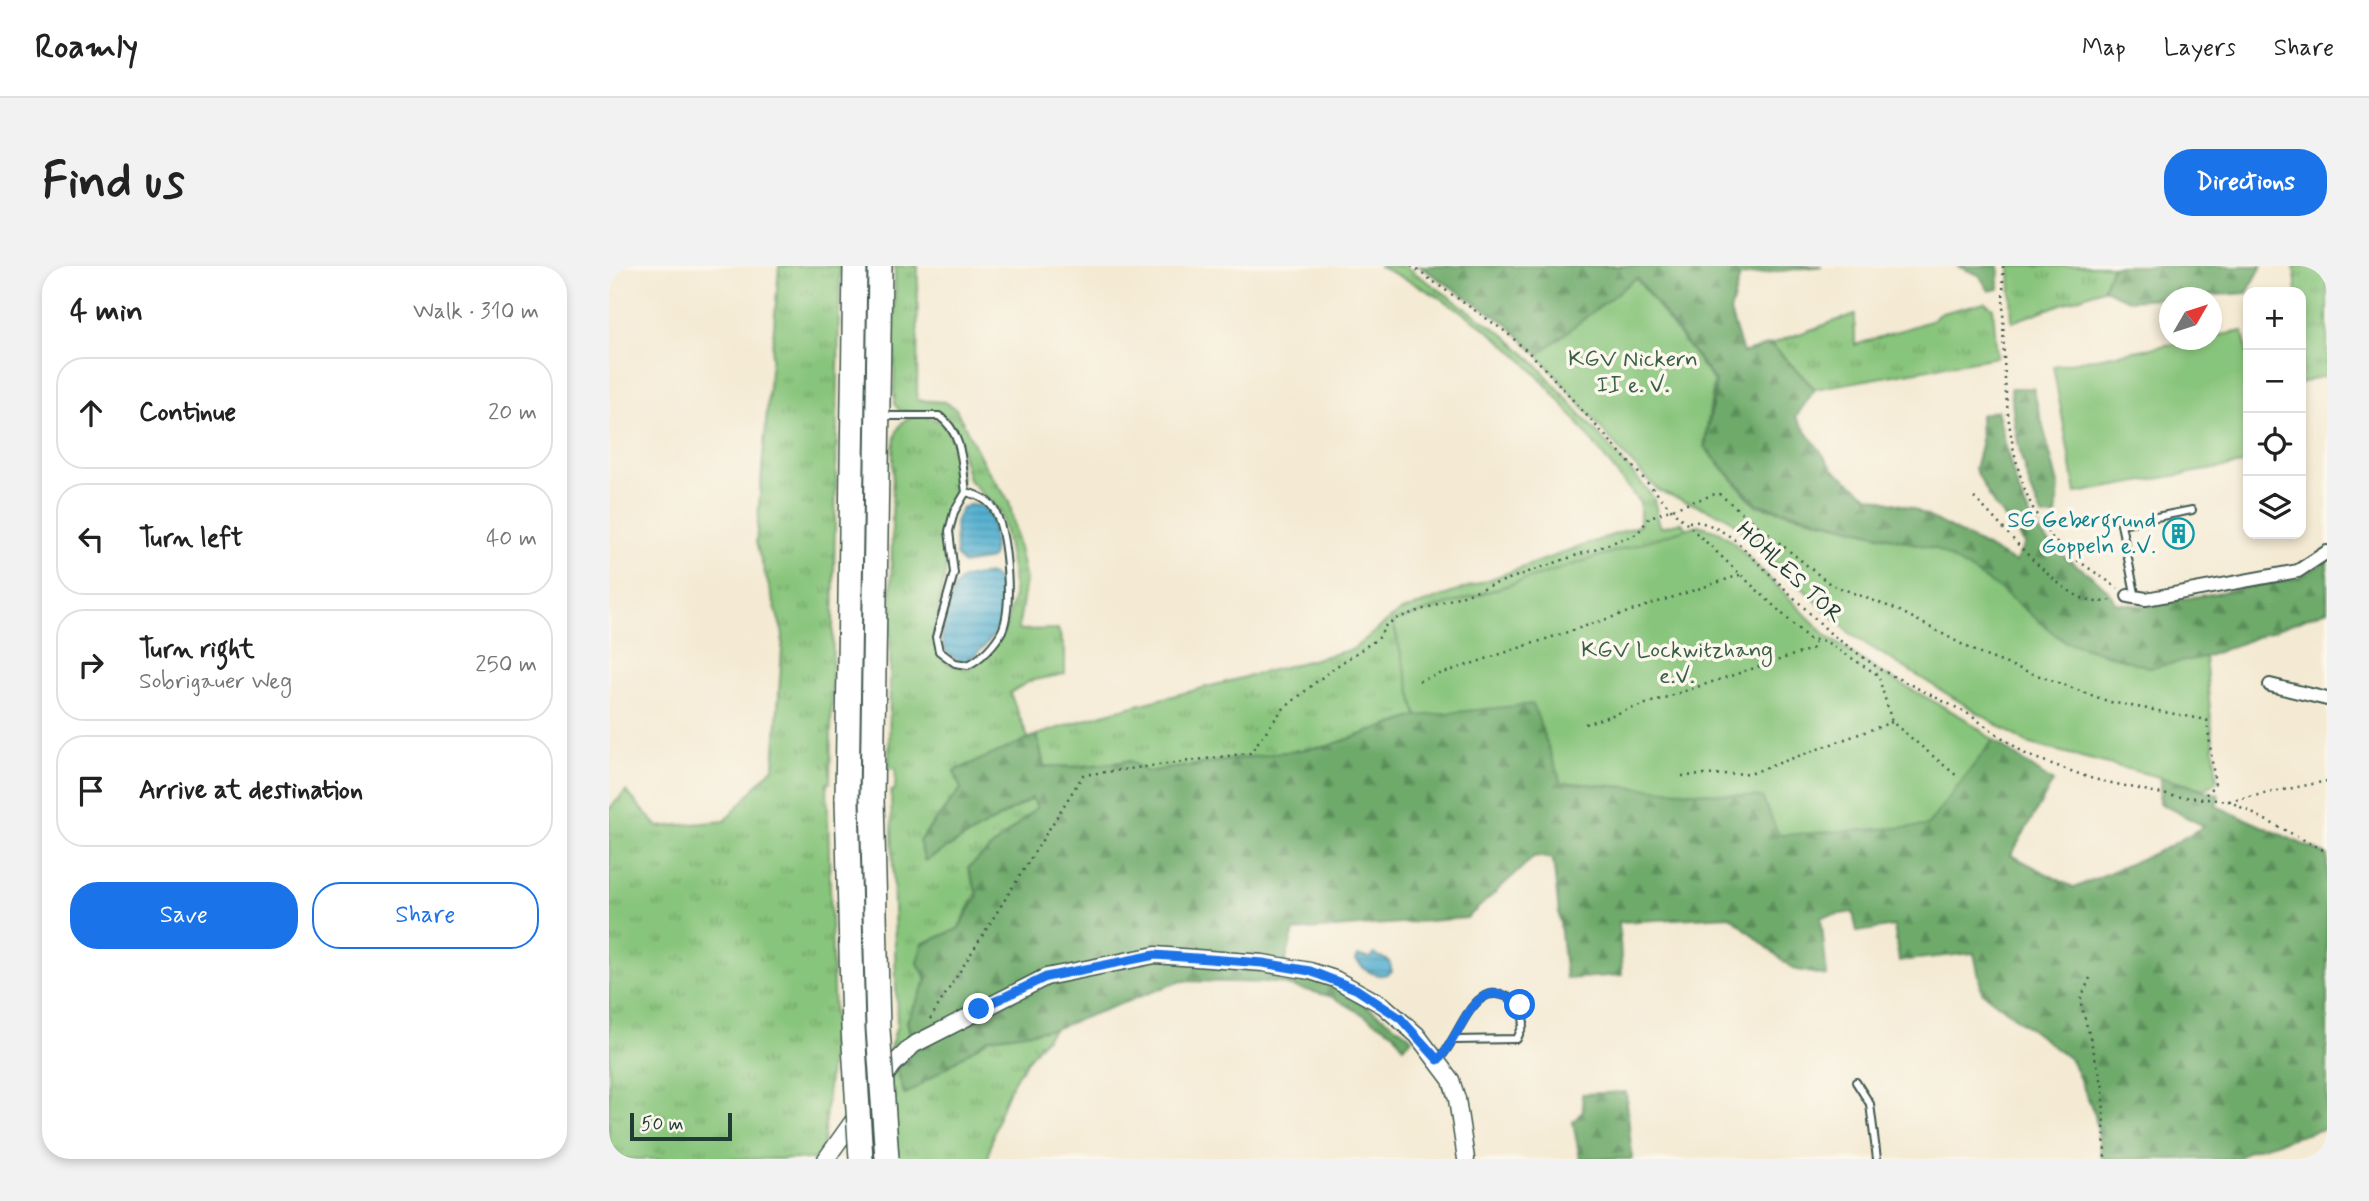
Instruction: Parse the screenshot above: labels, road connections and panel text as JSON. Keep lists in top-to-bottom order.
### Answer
{
  "streets": {
    "path": ["HOHLES TOR"]
  },
  "parks": ["KGV Nickern II e. V.", "KGV Lockwitzhang e.V."],
  "places": {
    "building": ["SG Gebergrund Goppeln e.V."]
  },
  "scale_bar": "50 m",
  "north": "top right",
  "page": {
    "header": "Roamly",
    "nav": ["Map", "Layers", "Share"],
    "buttons": [
      "Directions",
      ["Save", "Share"]
    ],
    "title": "Find us",
    "heading": ["4 min", "Walk · 310 m"],
    "map_buttons": ["+", "−"],
    "list": [
      ["Continue", "20 m"],
      ["Turn left", "40 m"],
      ["Turn right", "Sobrigauer Weg", "250 m"],
      "Arrive at destination"
    ],
    "scale": "50 m"
  }
}
